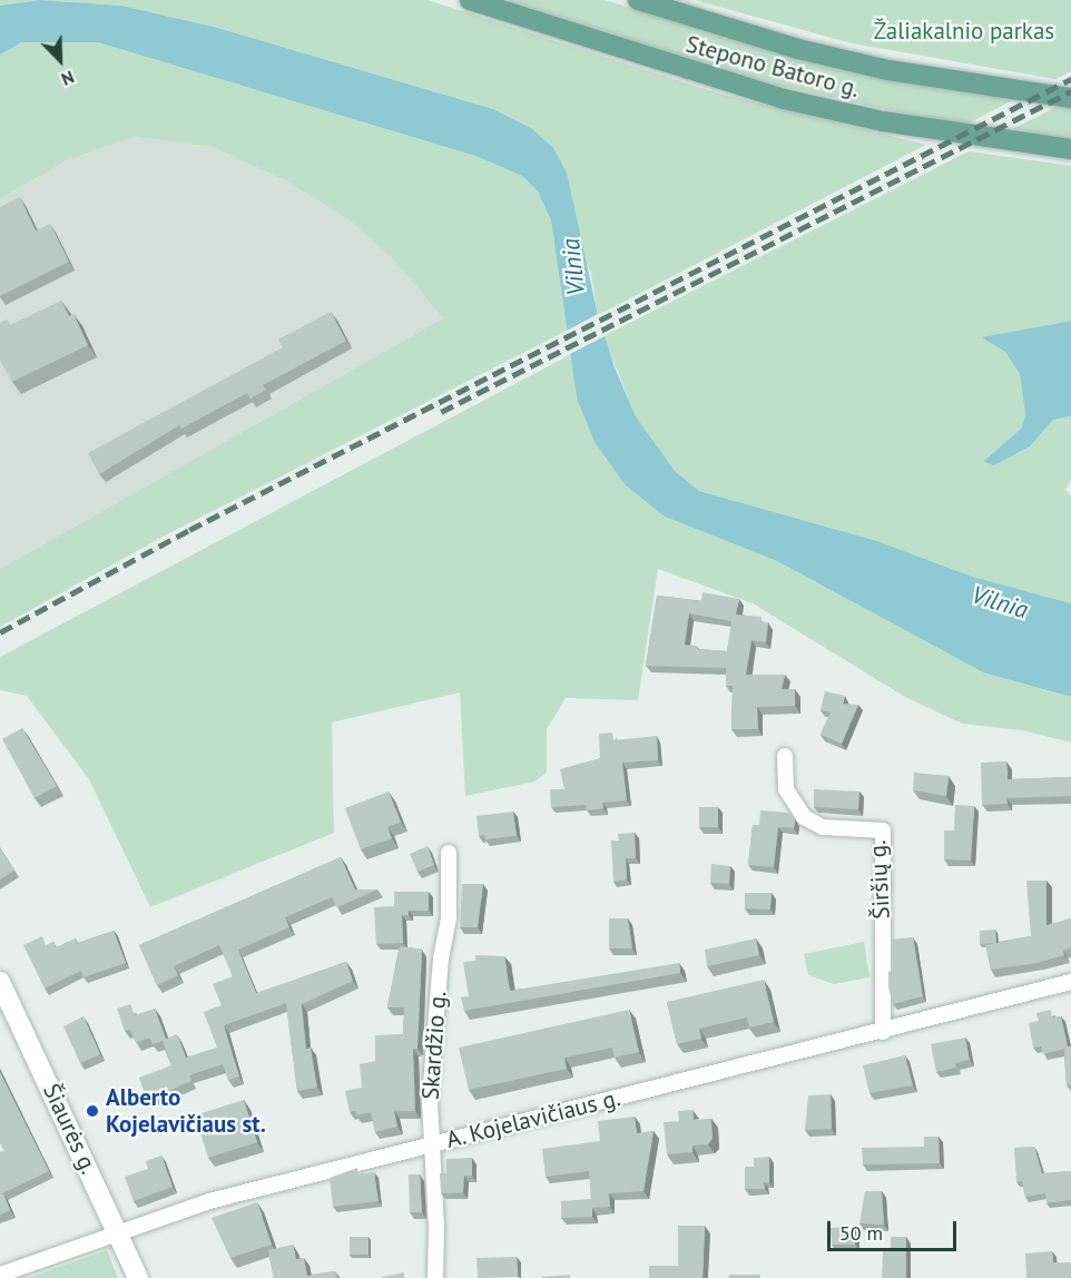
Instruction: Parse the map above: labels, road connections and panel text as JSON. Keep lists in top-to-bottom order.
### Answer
{
  "streets": {
    "main road": ["Stepono Batoro g.", "Šiaurės g."],
    "street": ["Širšių g.", "Skardžio g.", "A. Kojelavičiaus g."]
  },
  "crossings": [
    ["Širšių g.", "A. Kojelavičiaus g."],
    ["Skardžio g.", "A. Kojelavičiaus g."],
    ["A. Kojelavičiaus g.", "Šiaurės g."]
  ],
  "water": ["Vilnia"],
  "parks": ["Žaliakalnio parkas"],
  "places": ["Alberto Kojelavičiaus st."],
  "scale_bar": "50 m",
  "north": "bottom right"
}
